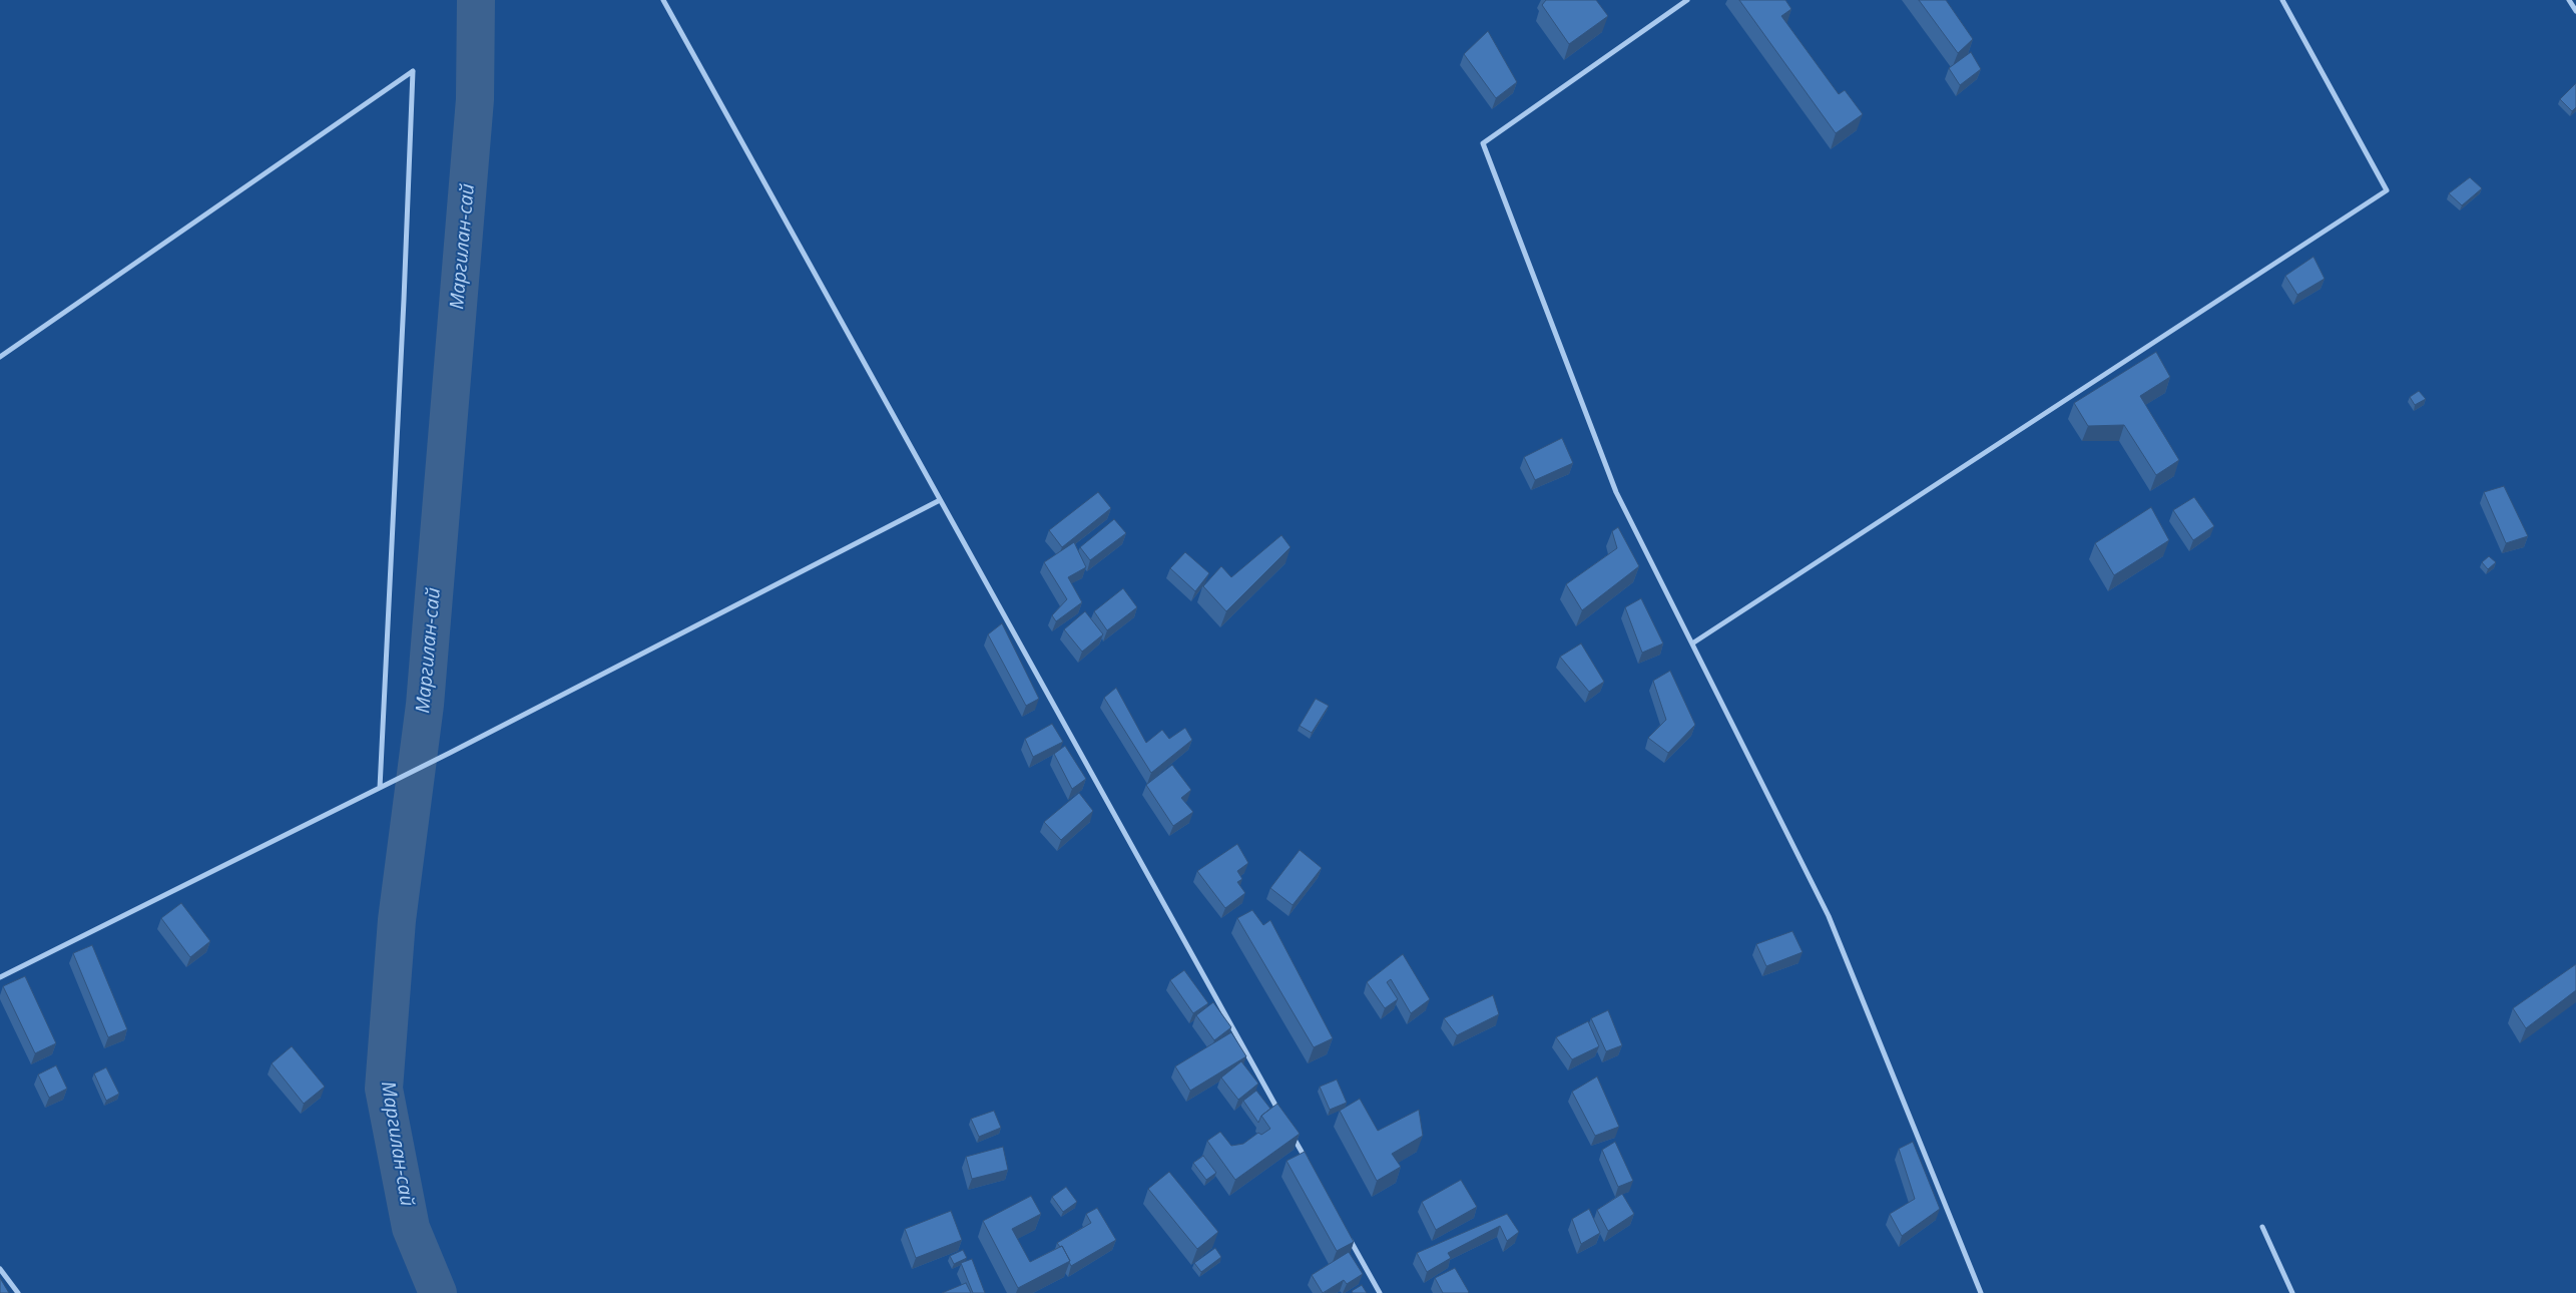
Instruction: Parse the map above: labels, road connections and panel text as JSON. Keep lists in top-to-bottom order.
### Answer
{
  "water": ["Маргилан-сай"]
}
